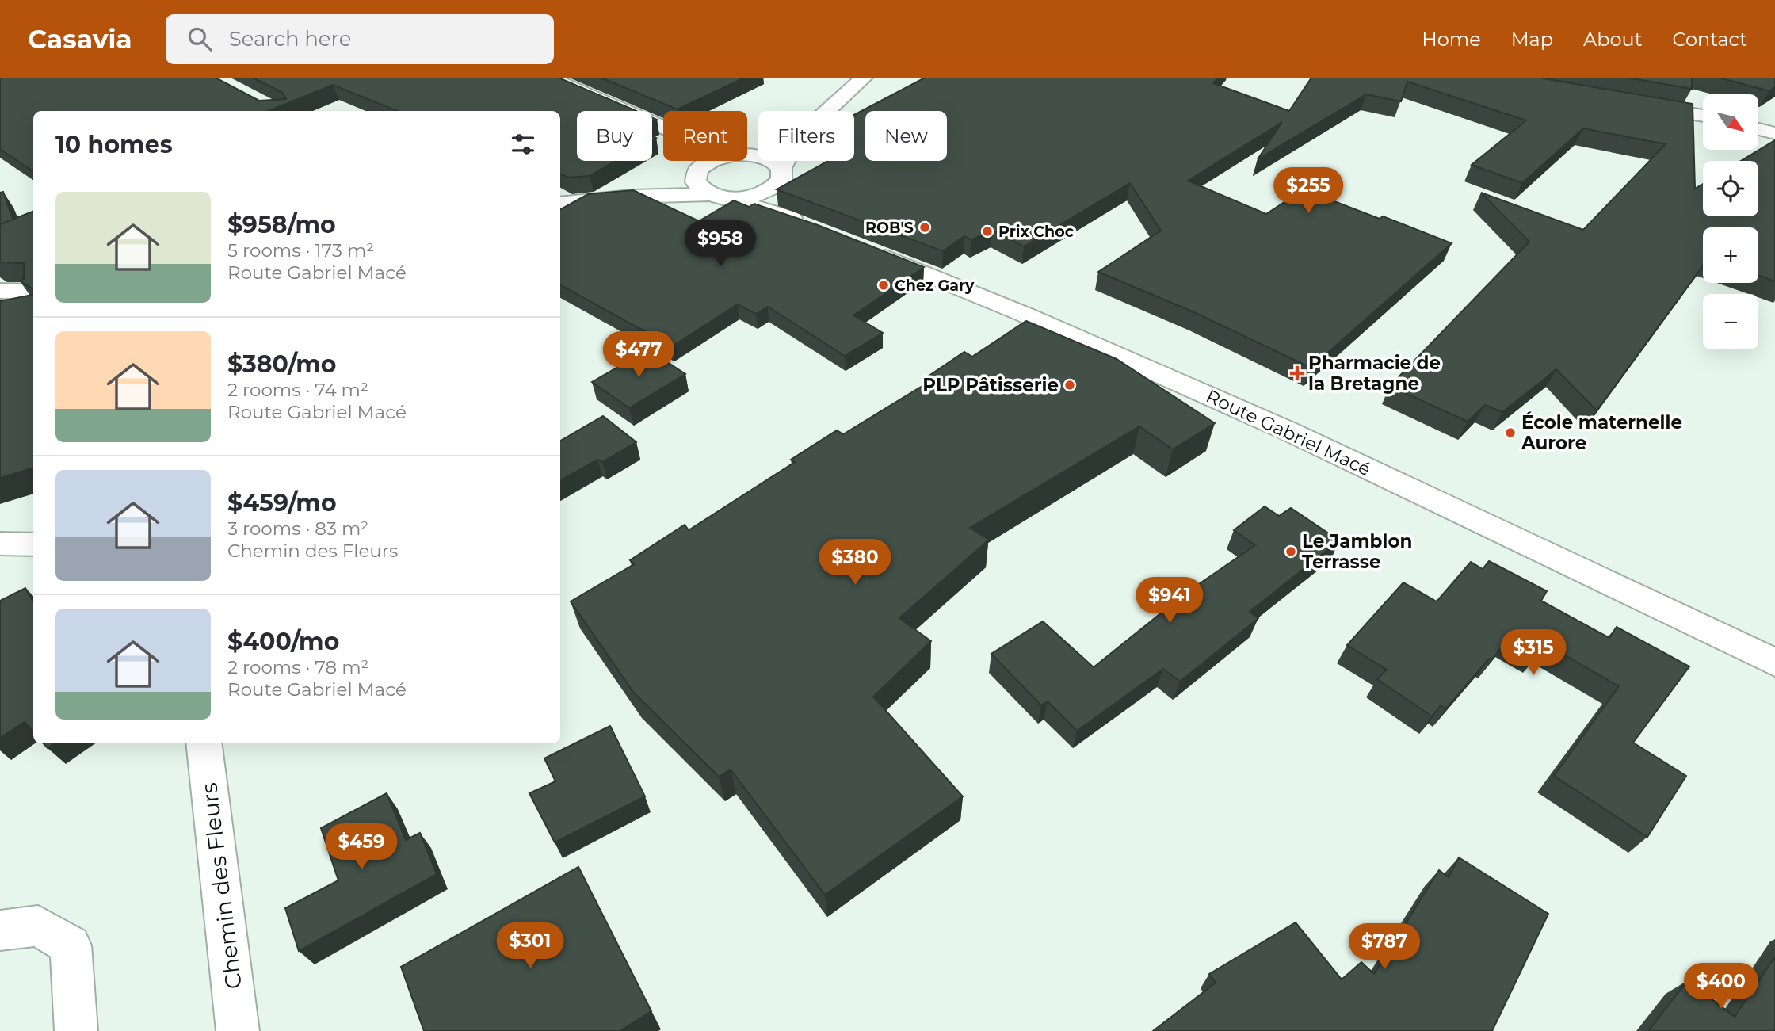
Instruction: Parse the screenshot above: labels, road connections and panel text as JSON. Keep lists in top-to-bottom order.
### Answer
{
  "streets": {
    "street": ["Route Gabriel Macé", "Chemin des Fleurs"]
  },
  "places": {
    "other": [
      "ROB'S",
      "Prix Choc",
      "Chez Gary",
      "PLP Pâtisserie",
      "École maternelle Aurore",
      "Le Jamblon Terrasse"
    ],
    "health": ["Pharmacie de la Bretagne"]
  },
  "north": "bottom right",
  "page": {
    "header": "Casavia",
    "search": "Search here",
    "nav": [
      "Home",
      "Map",
      "About",
      "Contact"
    ],
    "map_buttons": ["+", "−"],
    "chip": [
      "Buy",
      "Rent",
      "Filters",
      "New"
    ],
    "heading": "10 homes",
    "price": [
      "$255",
      "$958",
      "$477",
      "$380",
      "$941",
      "$315",
      "$459",
      "$301",
      "$787",
      "$400"
    ],
    "list": [
      {
        "name": "$958/mo",
        "note": "5 rooms · 173 m² · Route Gabriel Macé"
      },
      {
        "name": "$380/mo",
        "note": "2 rooms · 74 m² · Route Gabriel Macé"
      },
      {
        "name": "$459/mo",
        "note": "3 rooms · 83 m² · Chemin des Fleurs"
      },
      {
        "name": "$400/mo",
        "note": "2 rooms · 78 m² · Route Gabriel Macé"
      }
    ]
  }
}
